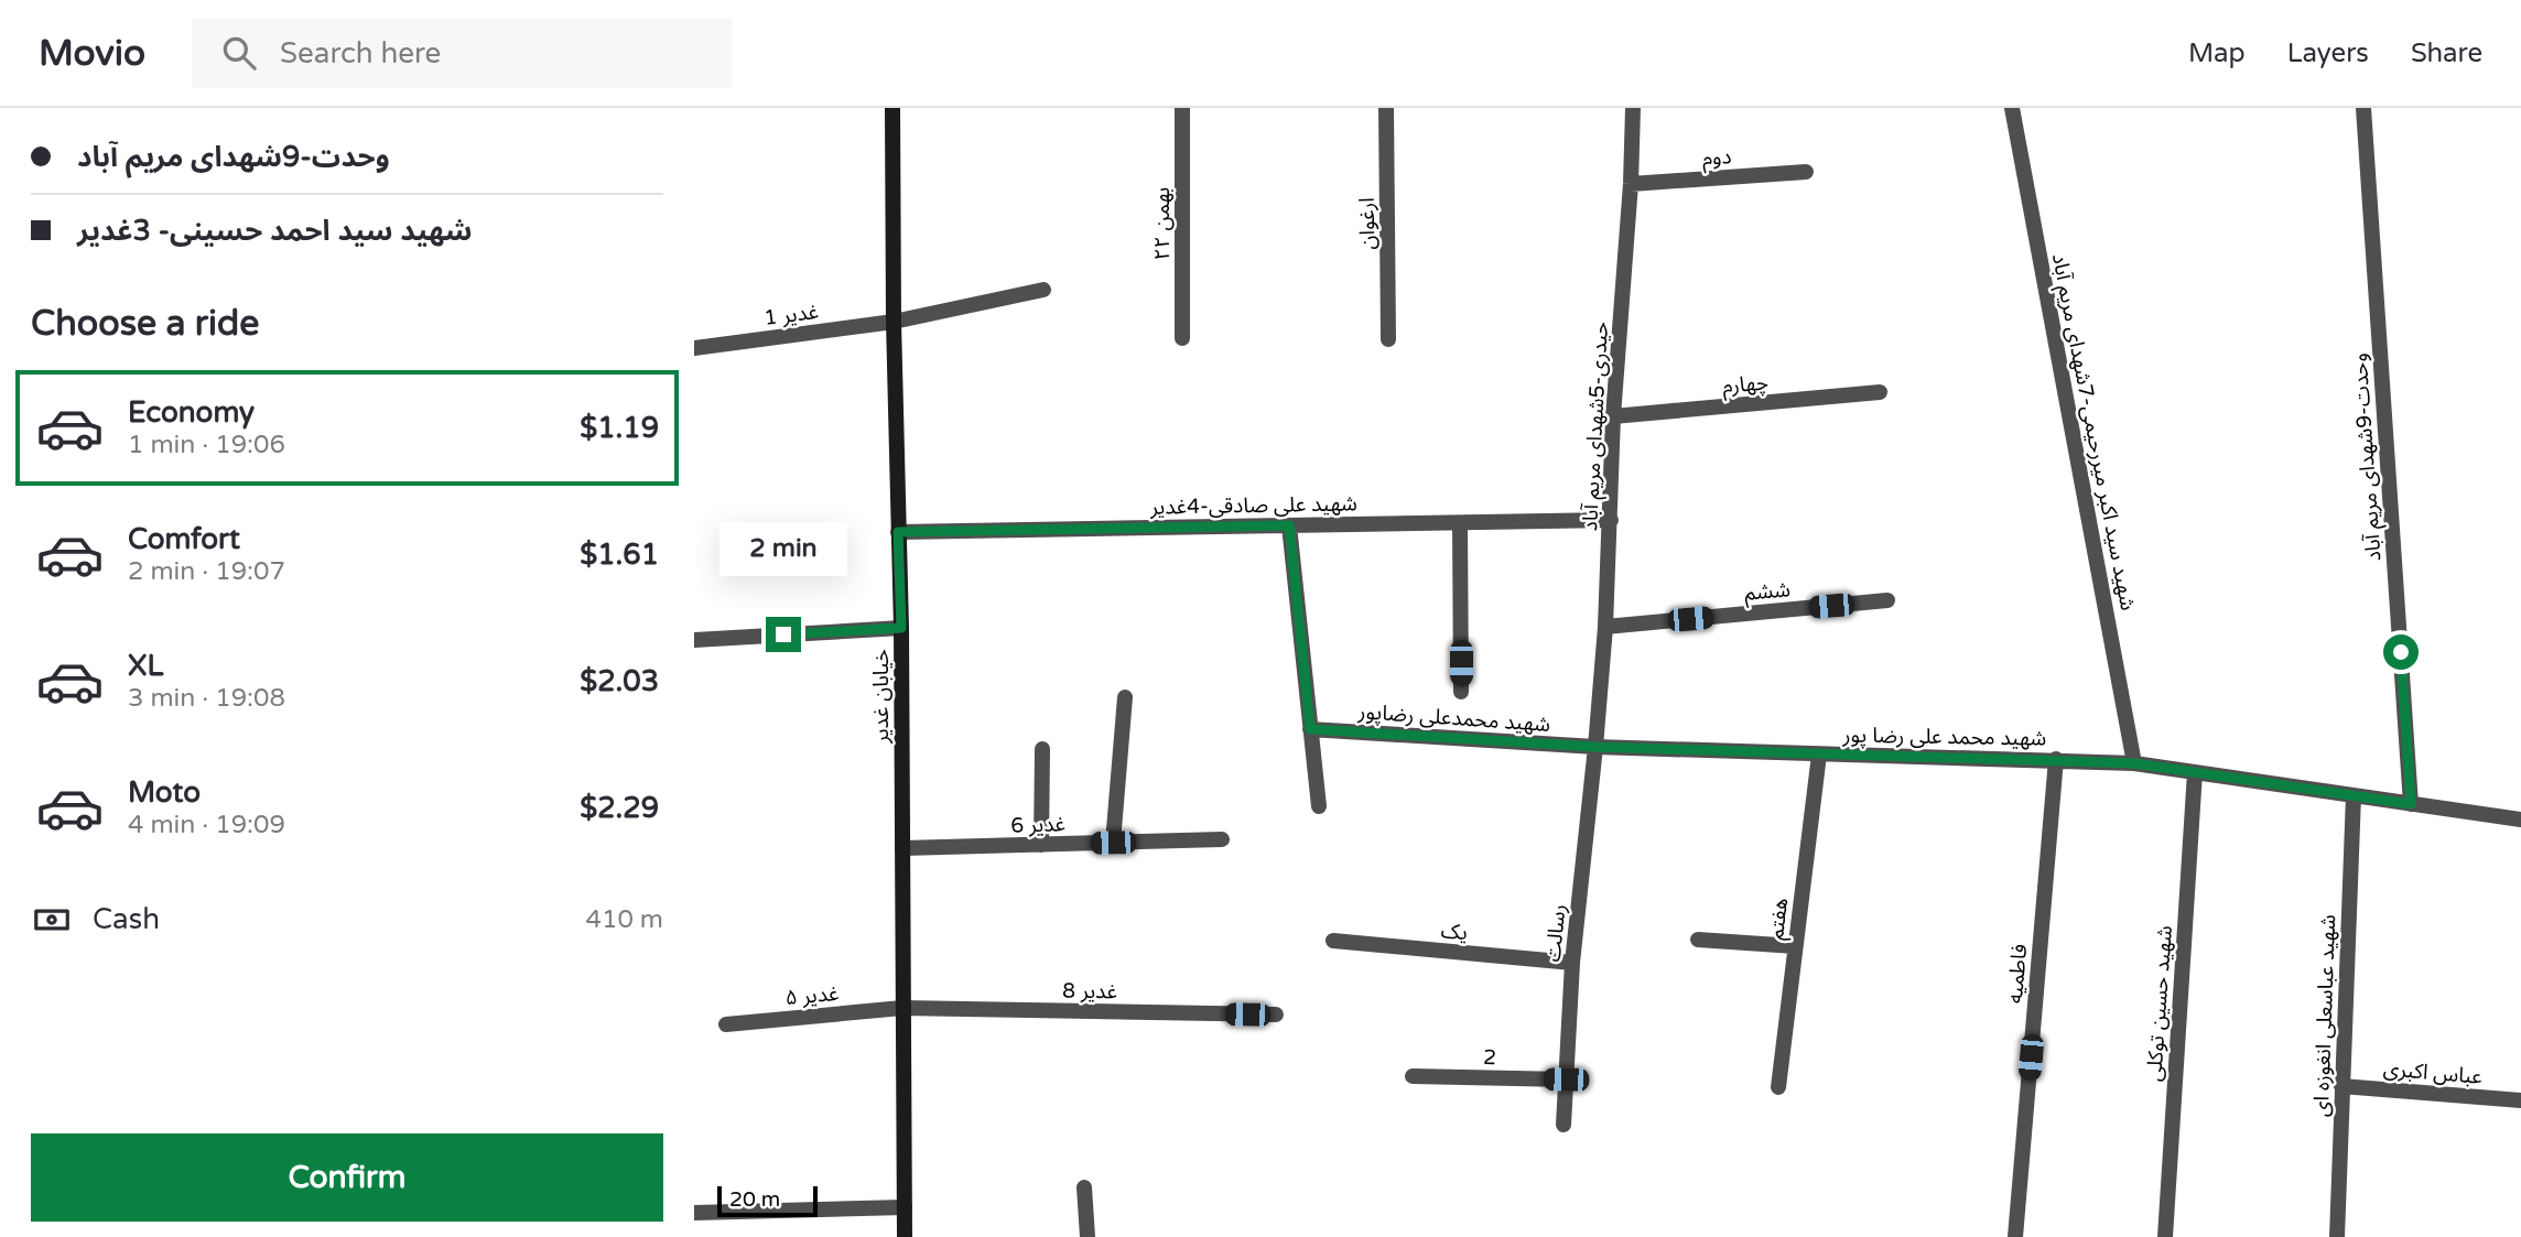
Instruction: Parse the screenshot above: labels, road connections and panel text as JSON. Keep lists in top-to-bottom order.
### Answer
{
  "streets": {
    "main road": ["خیابان غدیر"],
    "street": [
      "دوم",
      "۲۲ بهمن",
      "ارغوان",
      "غدیر 1",
      "چهارم",
      "حیدری-5شهدای مریم آباد",
      "شهید سید اکبر میررحیمی-7شهدای مریم آباد",
      "وحدت-9شهدای مریم آباد",
      "شهید علی صادقی-4غدیر",
      "ششم",
      "شهید محمدعلی رضاپور",
      "شهید محمد علی رضا پور",
      "غدیر 6",
      "هفتم",
      "یک",
      "رسالت",
      "فاطمیه",
      "غدیر 8",
      "غدیر ۵",
      "شهید حسین توکلی",
      "شهید عباسعلی انغوزه ای",
      "2",
      "عباس اکبری"
    ]
  },
  "crossings": [
    ["دوم", "حیدری-5شهدای مریم آباد"],
    ["غدیر 1", "خیابان غدیر"],
    ["چهارم", "حیدری-5شهدای مریم آباد"],
    ["حیدری-5شهدای مریم آباد", "شهید علی صادقی-4غدیر"],
    ["حیدری-5شهدای مریم آباد", "ششم"],
    ["حیدری-5شهدای مریم آباد", "شهید محمدعلی رضاپور"],
    ["حیدری-5شهدای مریم آباد", "شهید محمد علی رضا پور"],
    ["حیدری-5شهدای مریم آباد", "رسالت"],
    ["شهید سید اکبر میررحیمی-7شهدای مریم آباد", "شهید محمد علی رضا پور"],
    ["وحدت-9شهدای مریم آباد", "شهید محمد علی رضا پور"],
    ["شهید علی صادقی-4غدیر", "خیابان غدیر"],
    ["خیابان غدیر", "غدیر 6"],
    ["خیابان غدیر", "غدیر 8"],
    ["خیابان غدیر", "غدیر ۵"],
    ["شهید محمدعلی رضاپور", "شهید محمد علی رضا پور"],
    ["شهید محمدعلی رضاپور", "رسالت"],
    ["شهید محمد علی رضا پور", "هفتم"],
    ["شهید محمد علی رضا پور", "رسالت"],
    ["شهید محمد علی رضا پور", "فاطمیه"],
    ["شهید محمد علی رضا پور", "شهید حسین توکلی"],
    ["شهید محمد علی رضا پور", "شهید عباسعلی انغوزه ای"],
    ["یک", "رسالت"],
    ["رسالت", "2"],
    ["غدیر 8", "غدیر ۵"],
    ["شهید عباسعلی انغوزه ای", "عباس اکبری"]
  ],
  "scale_bar": "20 m",
  "page": {
    "header": "Movio",
    "search": "Search here",
    "nav": ["Map", "Layers", "Share"],
    "banner": ["وحدت-9شهدای مریم آباد", "شهید سید احمد حسینی- 3غدیر"],
    "heading": "Choose a ride",
    "list": [
      {
        "name": "Economy",
        "note": "1 min · 19:06",
        "value": "$1.19"
      },
      {
        "name": "Comfort",
        "note": "2 min · 19:07",
        "value": "$1.61"
      },
      {
        "name": "XL",
        "note": "3 min · 19:08",
        "value": "$2.03"
      },
      {
        "name": "Moto",
        "note": "4 min · 19:09",
        "value": "$2.29"
      }
    ],
    "bubble": "2 min",
    "pay": ["Cash", "410 m"],
    "buttons": "Confirm",
    "scale": "20 m"
  }
}
